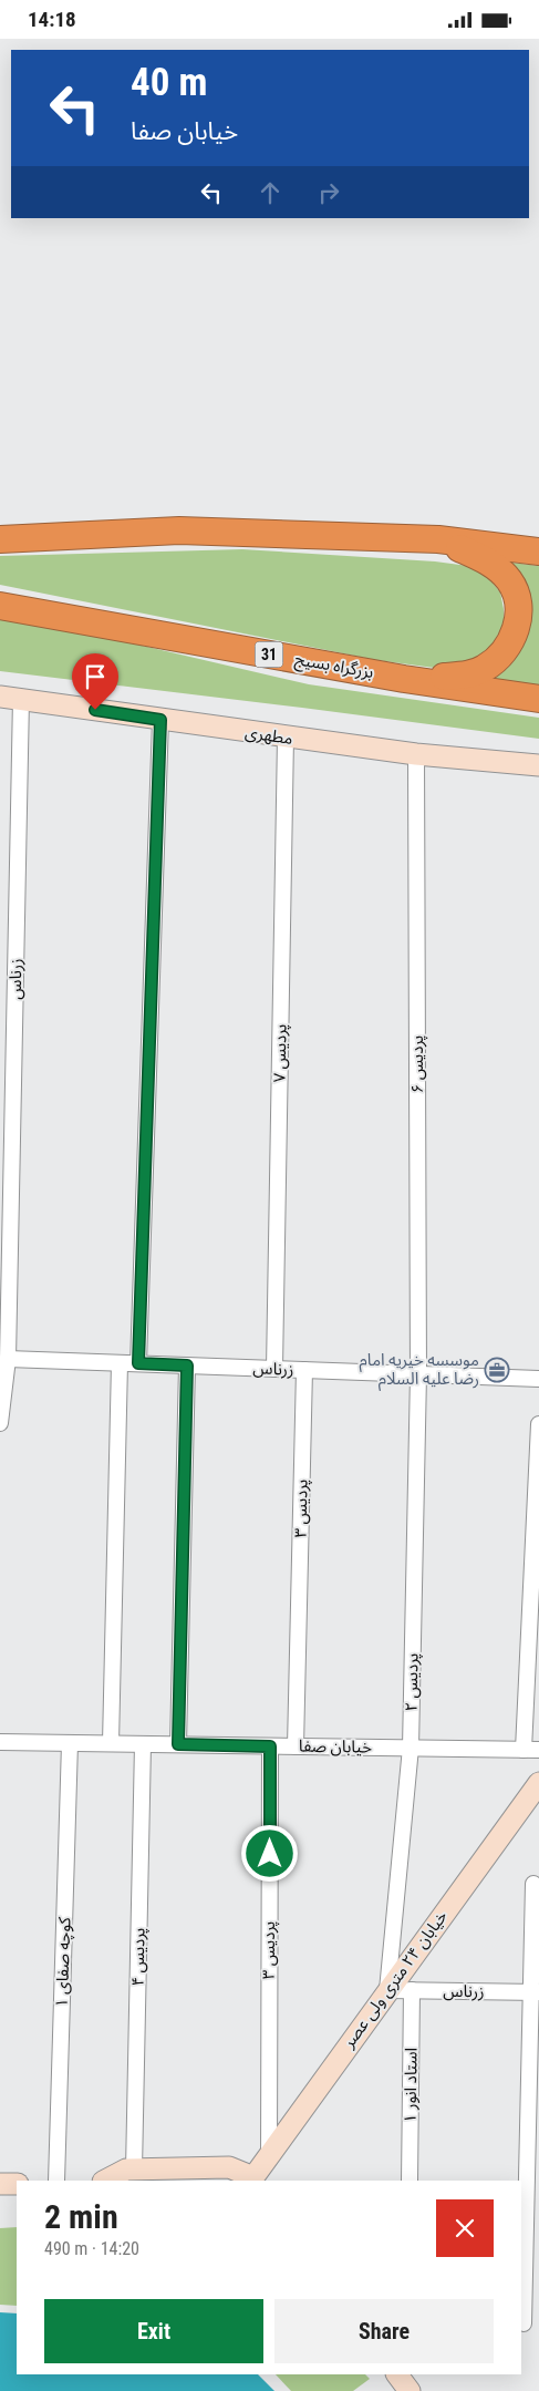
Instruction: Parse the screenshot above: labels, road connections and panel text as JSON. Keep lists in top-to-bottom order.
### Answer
{
  "streets": {
    "highway": ["31", "بزرگراه بسیج"],
    "street": [
      "مطهری",
      "زرناس",
      "پردیس ۷",
      "پردیس ۶",
      "پردیس ۳",
      "پردیس ۲",
      "خیابان صفا",
      "پردیس ۴",
      "کوچه صفای ۱",
      "خیابان ۲۴ متری ولی عصر",
      "استاد انور ۱"
    ]
  },
  "crossings": [
    ["مطهری", "زرناس"],
    ["مطهری", "پردیس ۷"],
    ["مطهری", "پردیس ۶"],
    ["زرناس", "پردیس ۷"],
    ["زرناس", "پردیس ۶"],
    ["زرناس", "پردیس ۳"],
    ["زرناس", "پردیس ۲"],
    ["زرناس", "خیابان ۲۴ متری ولی عصر"],
    ["زرناس", "استاد انور ۱"],
    ["پردیس ۶", "پردیس ۲"],
    ["پردیس ۳", "خیابان صفا"],
    ["پردیس ۳", "خیابان ۲۴ متری ولی عصر"],
    ["پردیس ۲", "خیابان صفا"],
    ["پردیس ۲", "خیابان ۲۴ متری ولی عصر"],
    ["خیابان صفا", "پردیس ۴"],
    ["خیابان صفا", "کوچه صفای ۱"]
  ],
  "places": {
    "office": ["موسسه خیریه امام رضا علیه السلام"]
  },
  "page": {
    "status": "14:18",
    "turn": ["40 m", "خیابان صفا"],
    "heading": ["2 min", "490 m · 14:20"],
    "buttons": ["Exit", "Share"]
  }
}
